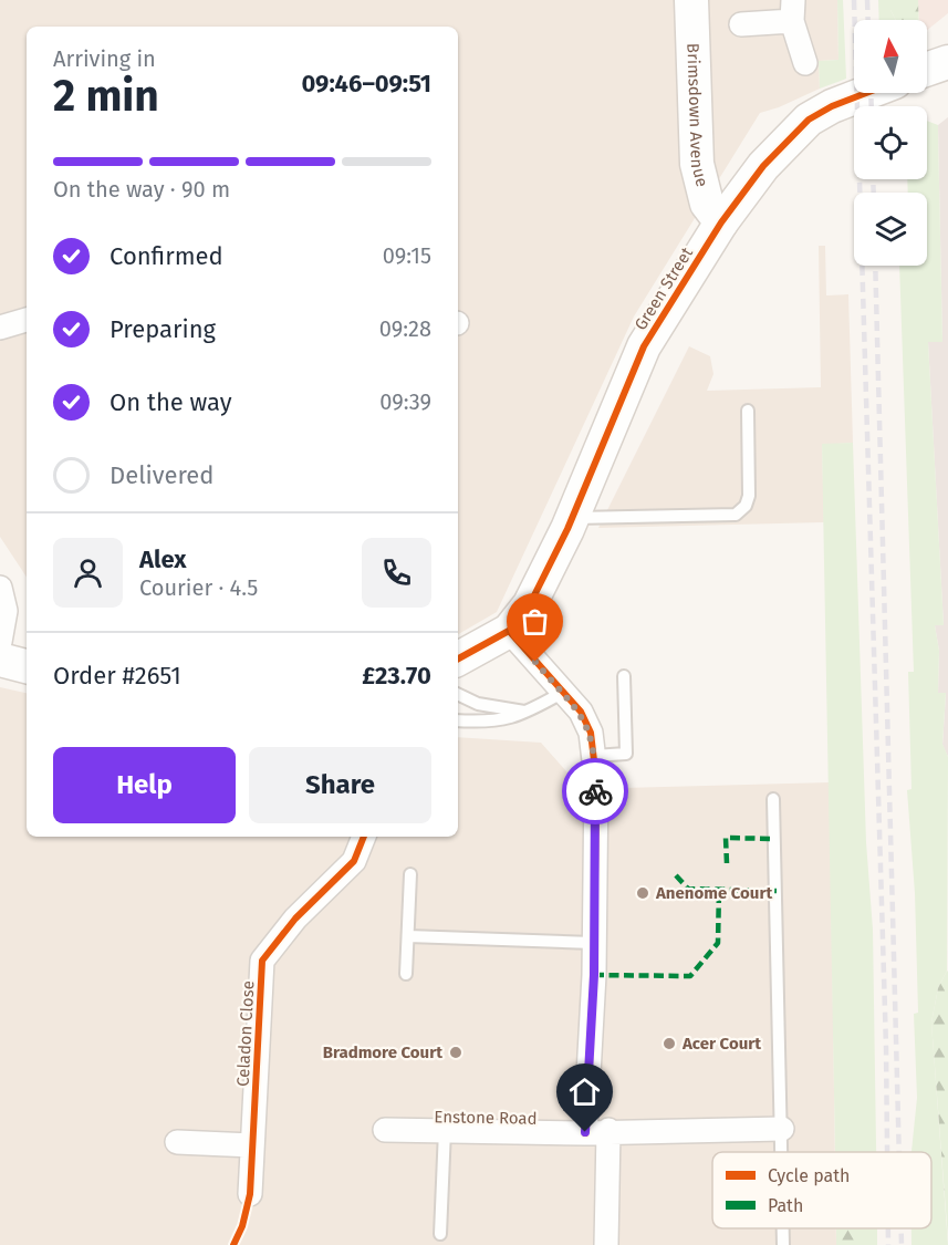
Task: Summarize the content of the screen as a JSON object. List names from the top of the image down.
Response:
{
  "streets": {
    "street": [
      "Brimsdown Avenue",
      "Green Street",
      "Celadon Close",
      "Enstone Road"
    ]
  },
  "crossings": [
    ["Brimsdown Avenue", "Green Street"]
  ],
  "places": ["Anenome Court", "Acer Court", "Bradmore Court"],
  "legend": ["Cycle path", "Path"],
  "north": "top",
  "page": {
    "heading": ["2 min", "Arriving in", "09:46–09:51"],
    "panel": [
      "Alex",
      "Courier · 4.5",
      "Order #2651",
      "£23.70"
    ],
    "bar": "On the way · 90 m",
    "list": [
      ["Confirmed", "09:15"],
      ["Preparing", "09:28"],
      ["On the way", "09:39"],
      "Delivered"
    ],
    "buttons": ["Help", "Share"]
  }
}
